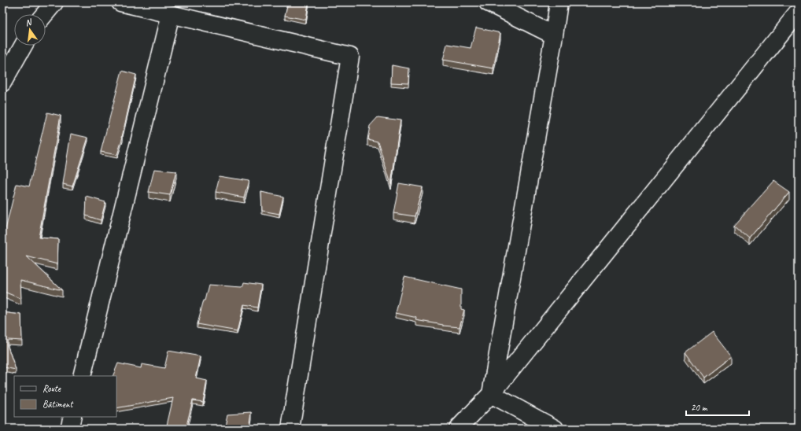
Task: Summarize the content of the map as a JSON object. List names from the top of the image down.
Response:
{
  "legend": ["Route", "Bâtiment"],
  "scale_bar": "20 m",
  "north": "top"
}
